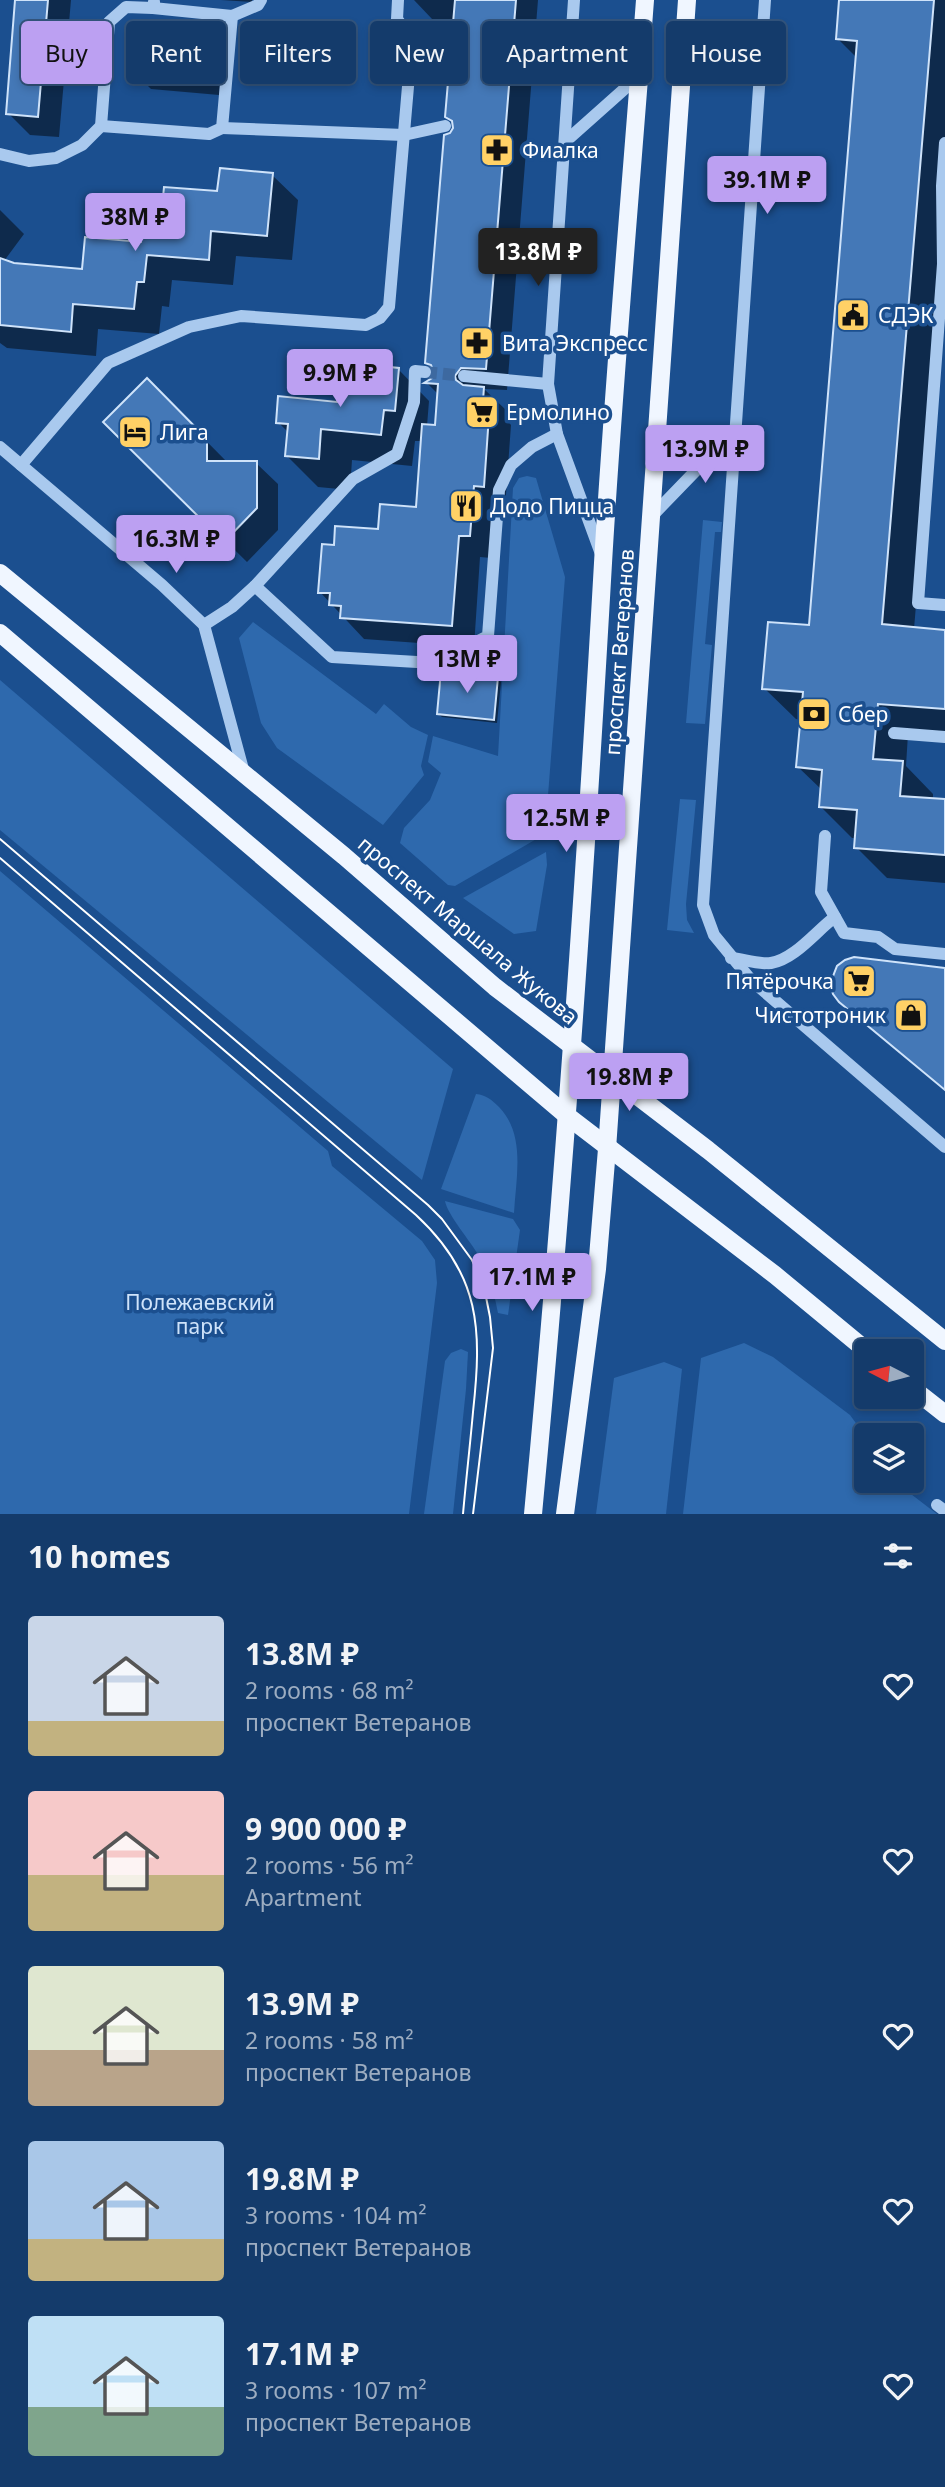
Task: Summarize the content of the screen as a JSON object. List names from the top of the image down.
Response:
{
  "streets": {
    "main road": ["проспект Ветеранов", "проспект Маршала Жукова"]
  },
  "crossings": [
    ["проспект Ветеранов", "проспект Маршала Жукова"]
  ],
  "parks": ["Полежаевский парк"],
  "places": {
    "pharmacy": ["Фиалка", "Вита Экспресс"],
    "public building": ["СДЭК"],
    "supermarket": ["Ермолино", "Пятёрочка"],
    "hotel": ["Лига"],
    "restaurant": ["Додо Пицца"],
    "bank": ["Сбер"],
    "shop": ["Чистотроник"]
  },
  "north": "left",
  "page": {
    "chip": [
      "Buy",
      "Rent",
      "Filters",
      "New",
      "Apartment",
      "House"
    ],
    "price": [
      "39.1M ₽",
      "38M ₽",
      "13.8M ₽",
      "9.9M ₽",
      "13.9M ₽",
      "16.3M ₽",
      "13M ₽",
      "12.5M ₽",
      "19.8M ₽",
      "17.1M ₽"
    ],
    "heading": "10 homes",
    "list": [
      {
        "name": "13.8M ₽",
        "note": "2 rooms · 68 m² · проспект Ветеранов"
      },
      {
        "name": "9 900 000 ₽",
        "note": "2 rooms · 56 m² · Apartment"
      },
      {
        "name": "13.9M ₽",
        "note": "2 rooms · 58 m² · проспект Ветеранов"
      },
      {
        "name": "19.8M ₽",
        "note": "3 rooms · 104 m² · проспект Ветеранов"
      },
      {
        "name": "17.1M ₽",
        "note": "3 rooms · 107 m² · проспект Ветеранов"
      }
    ]
  }
}
